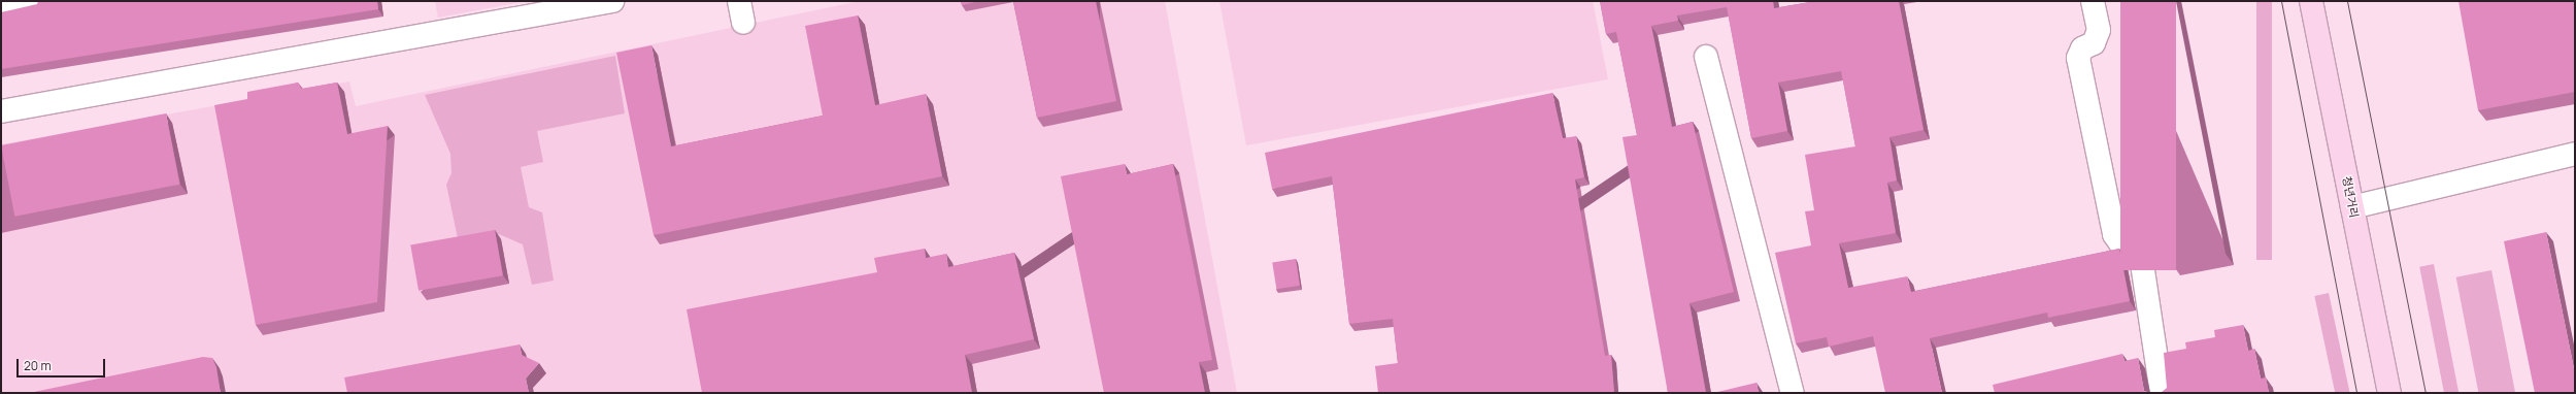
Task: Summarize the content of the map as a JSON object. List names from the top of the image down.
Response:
{
  "streets": {
    "main road": ["청년거리"]
  },
  "scale_bar": "20 m"
}
